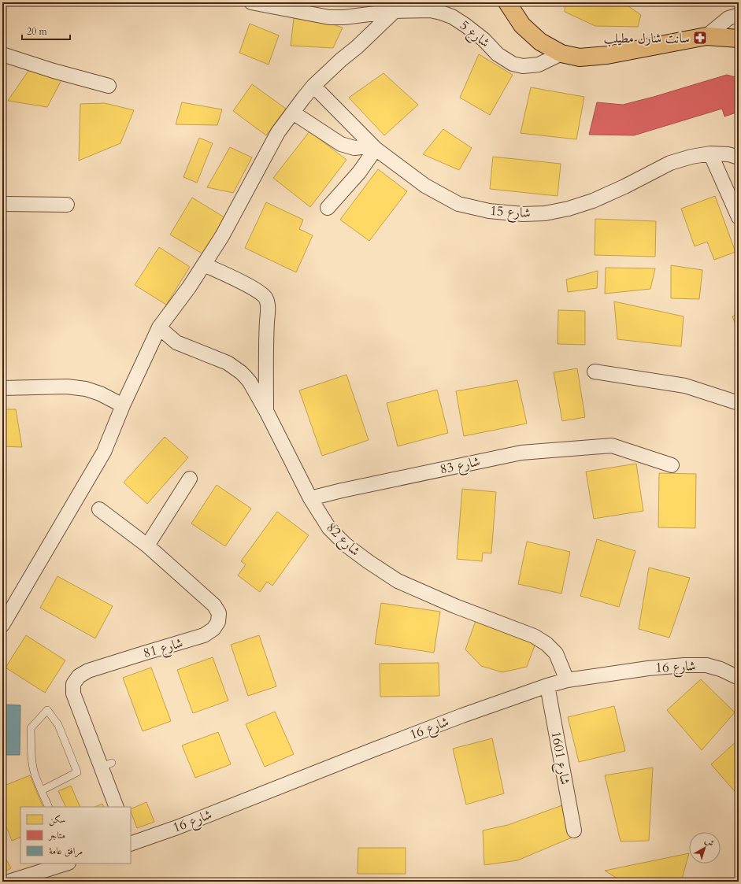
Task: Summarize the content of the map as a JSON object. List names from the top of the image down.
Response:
{
  "streets": {
    "street": [
      "شارع 5",
      "شارع 15",
      "شارع 83",
      "شارع 82",
      "شارع 81",
      "شارع 16",
      "شارع 1601"
    ]
  },
  "crossings": [
    ["شارع 83", "شارع 82"],
    ["شارع 82", "شارع 16"],
    ["شارع 16", "شارع 1601"]
  ],
  "places": {
    "pharmacy": ["سانت شارل مطيلب"]
  },
  "legend": ["سكن", "متاجر", "مرافق عامة"],
  "scale_bar": "20 m",
  "north": "top right"
}
